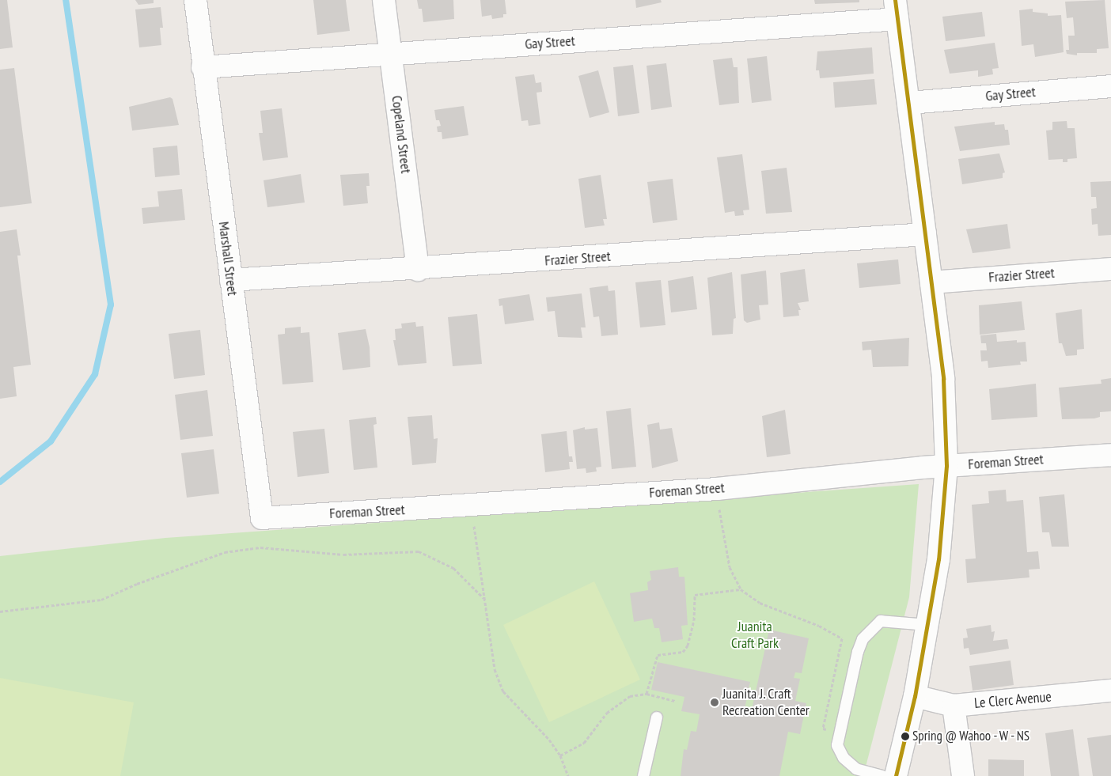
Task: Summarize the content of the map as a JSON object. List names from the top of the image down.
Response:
{
  "streets": {
    "street": [
      "Gay Street",
      "Copeland Street",
      "Marshall Street",
      "Frazier Street",
      "Foreman Street",
      "Le Clerc Avenue"
    ]
  },
  "crossings": [
    ["Gay Street", "Copeland Street"],
    ["Gay Street", "Marshall Street"],
    ["Copeland Street", "Frazier Street"],
    ["Marshall Street", "Frazier Street"],
    ["Marshall Street", "Foreman Street"]
  ],
  "parks": ["Juanita Craft Park"],
  "places": ["Juanita J. Craft Recreation Center", "Spring @ Wahoo - W - NS"]
}
